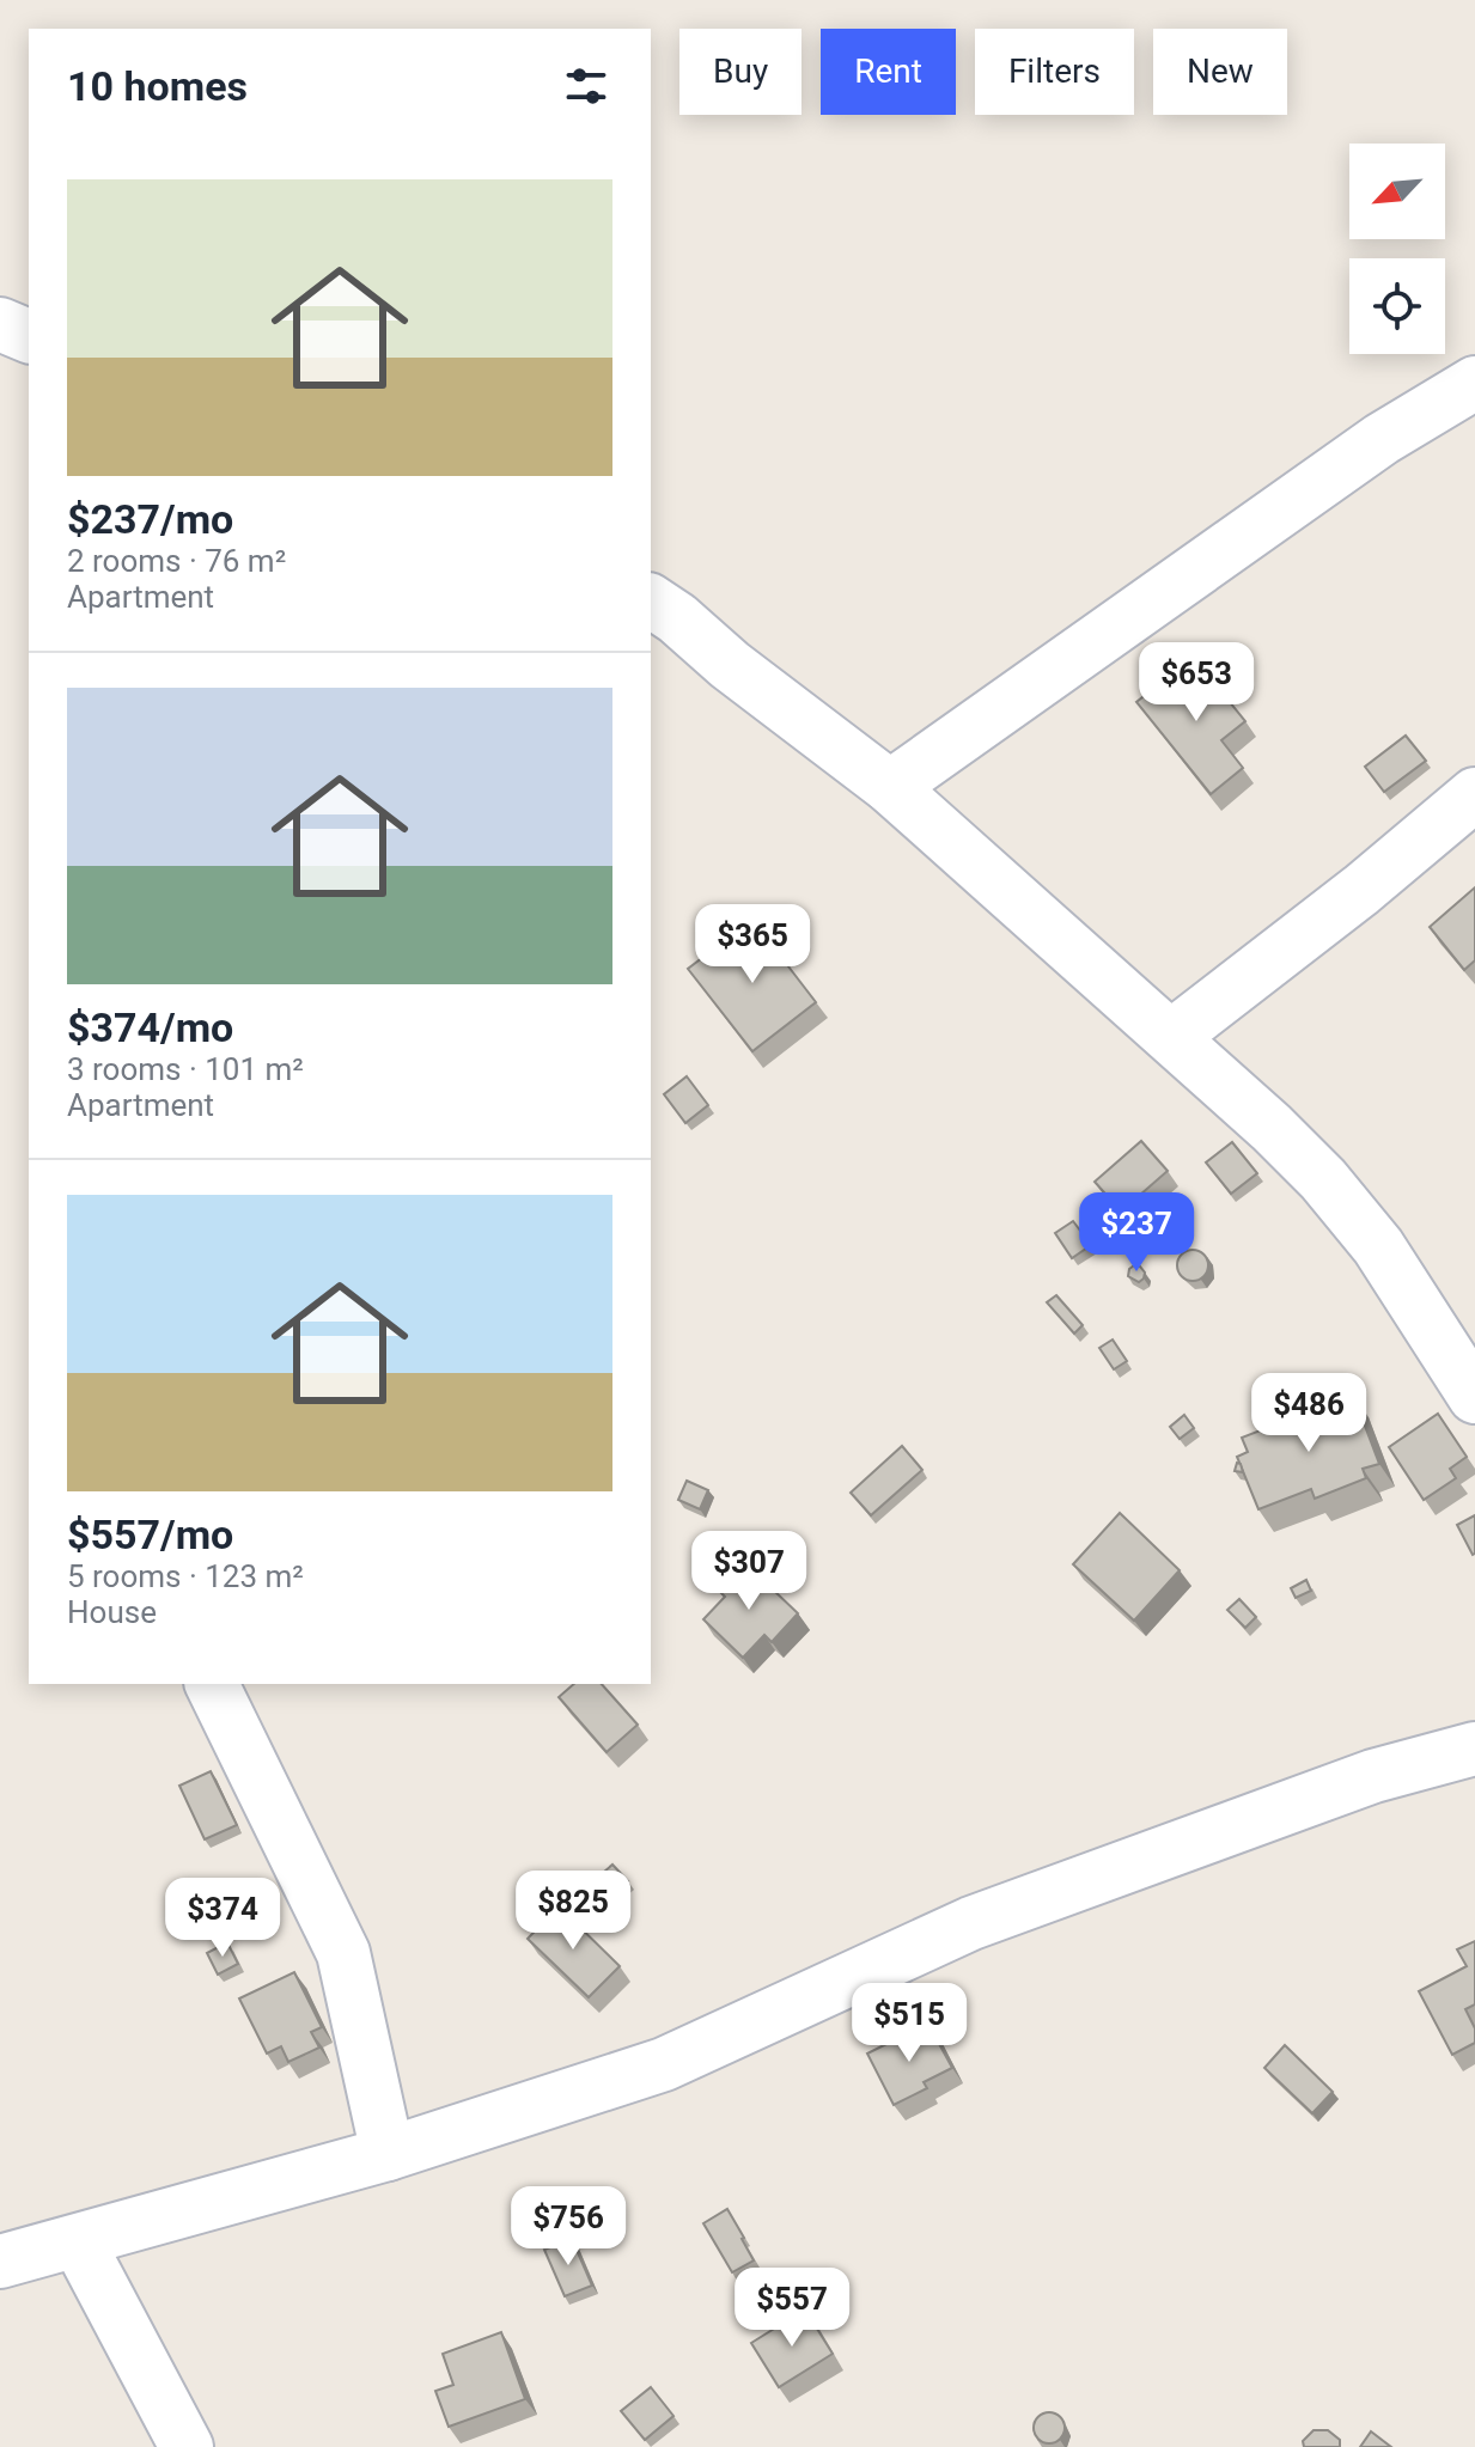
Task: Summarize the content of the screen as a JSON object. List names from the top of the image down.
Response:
{
  "north": "bottom left",
  "page": {
    "chip": [
      "Buy",
      "Rent",
      "Filters",
      "New"
    ],
    "heading": "10 homes",
    "list": [
      {
        "name": "$237/mo",
        "note": "2 rooms · 76 m² · Apartment"
      },
      {
        "name": "$374/mo",
        "note": "3 rooms · 101 m² · Apartment"
      },
      {
        "name": "$557/mo",
        "note": "5 rooms · 123 m² · House"
      }
    ],
    "price": [
      "$653",
      "$365",
      "$237",
      "$486",
      "$307",
      "$825",
      "$374",
      "$515",
      "$756",
      "$557"
    ]
  }
}
